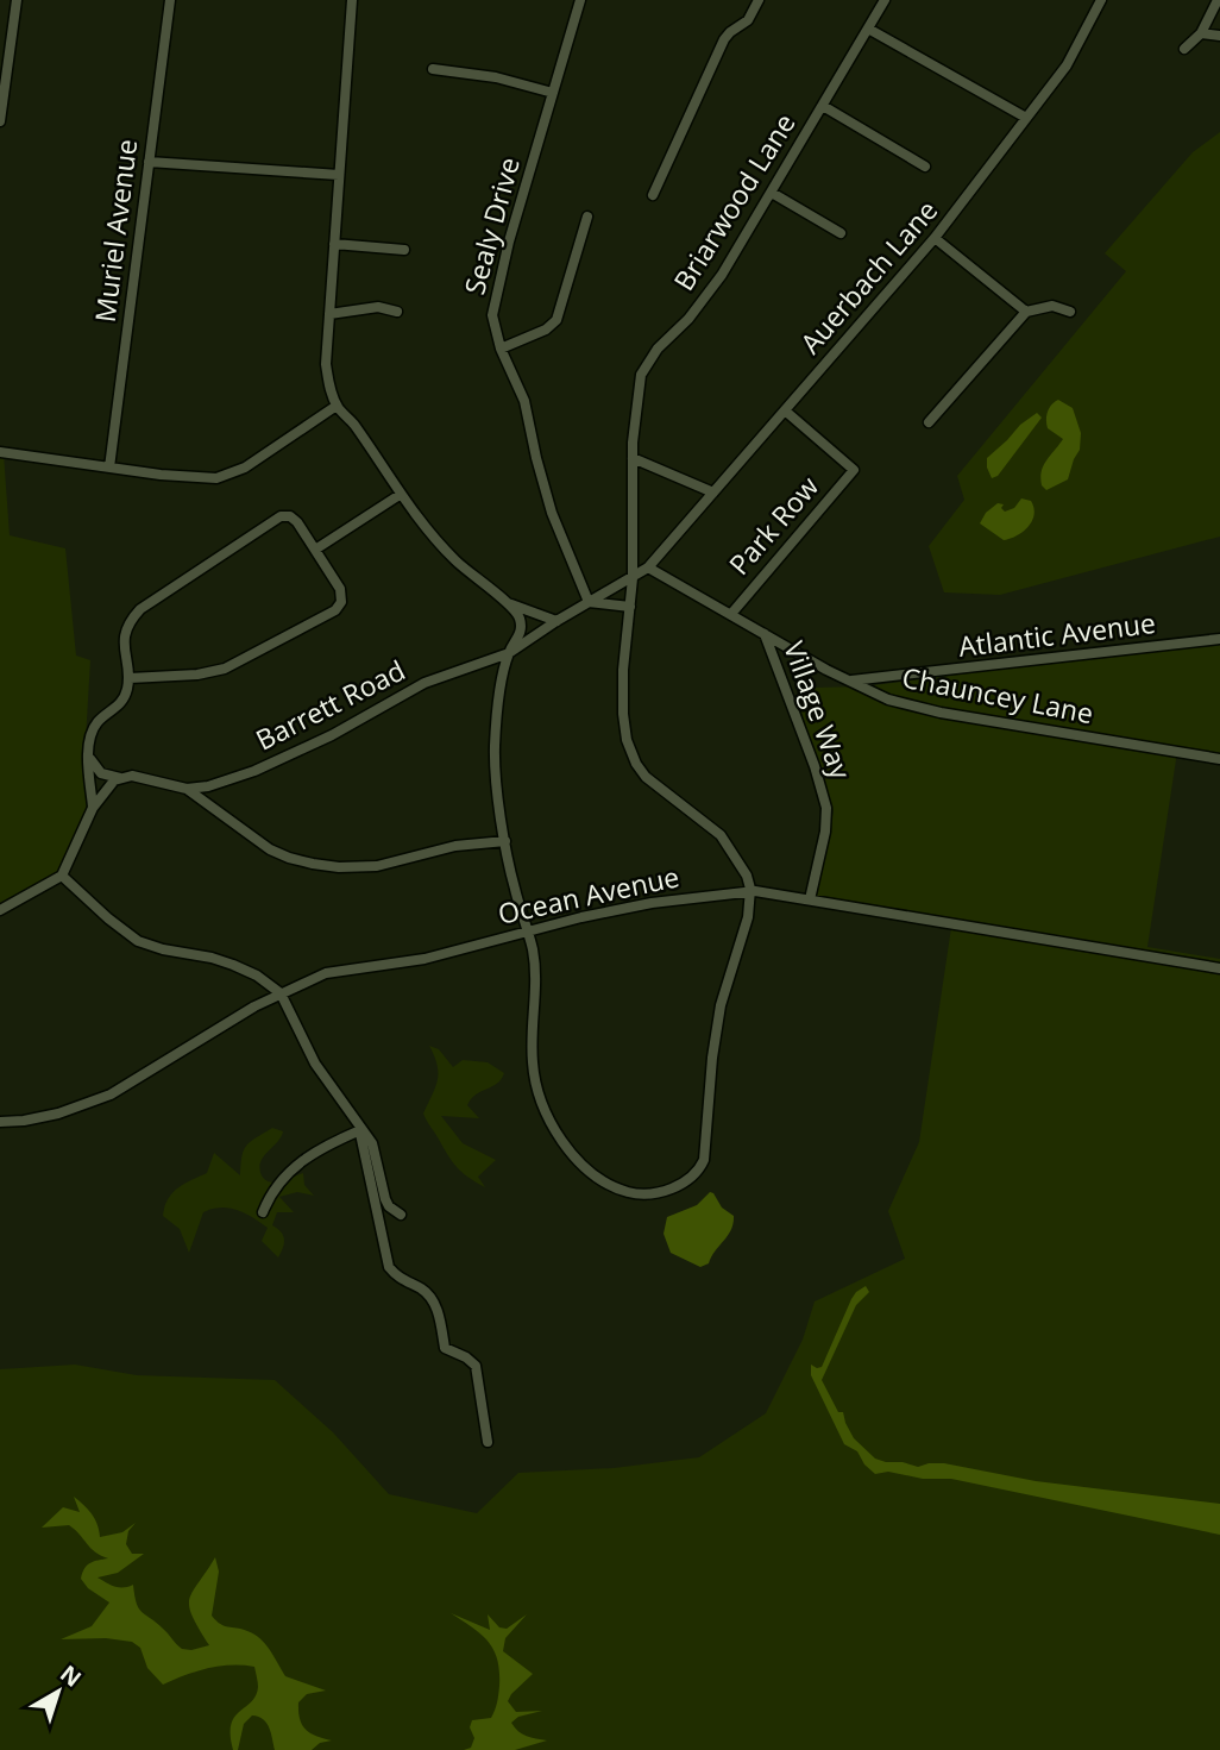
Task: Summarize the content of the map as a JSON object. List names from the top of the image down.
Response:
{
  "streets": {
    "street": [
      "Briarwood Lane",
      "Sealy Drive",
      "Muriel Avenue",
      "Auerbach Lane",
      "Park Row",
      "Atlantic Avenue",
      "Chauncey Lane",
      "Barrett Road",
      "Village Way",
      "Ocean Avenue"
    ]
  },
  "crossings": [
    ["Briarwood Lane", "Barrett Road"],
    ["Briarwood Lane", "Ocean Avenue"],
    ["Sealy Drive", "Barrett Road"],
    ["Auerbach Lane", "Park Row"],
    ["Auerbach Lane", "Chauncey Lane"],
    ["Park Row", "Chauncey Lane"],
    ["Atlantic Avenue", "Chauncey Lane"],
    ["Chauncey Lane", "Village Way"],
    ["Village Way", "Ocean Avenue"]
  ],
  "north": "top right"
}
